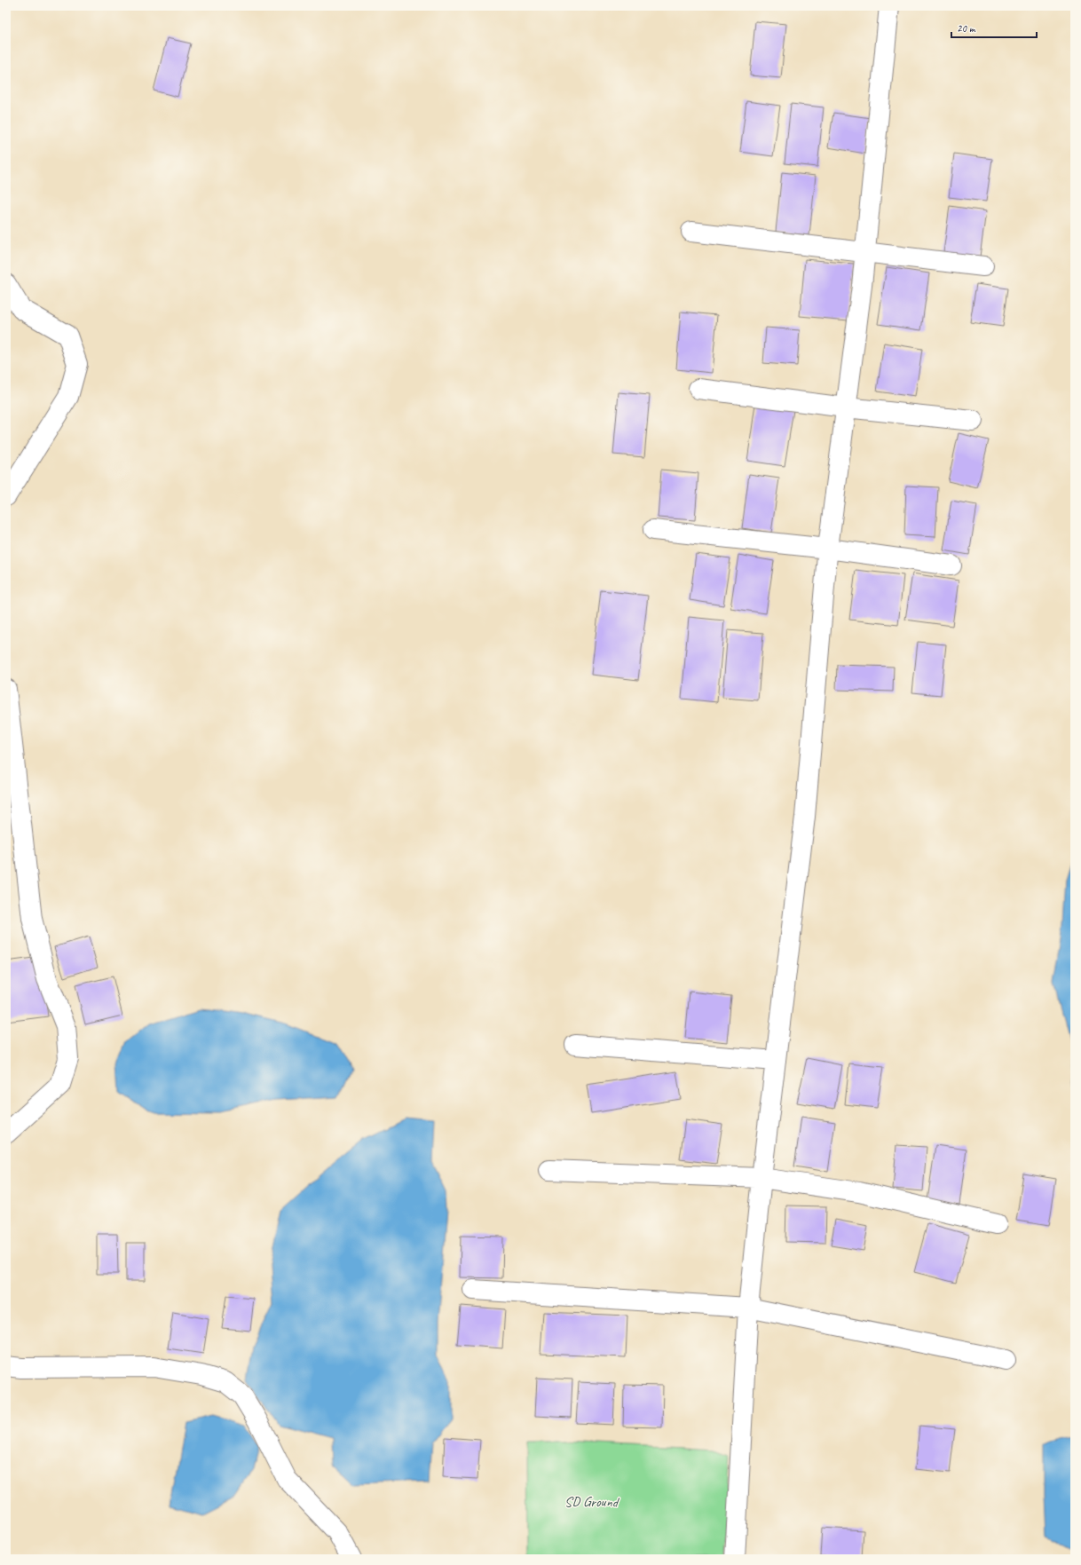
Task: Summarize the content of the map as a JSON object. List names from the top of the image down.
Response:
{
  "parks": ["SD Ground"],
  "scale_bar": "20 m"
}
